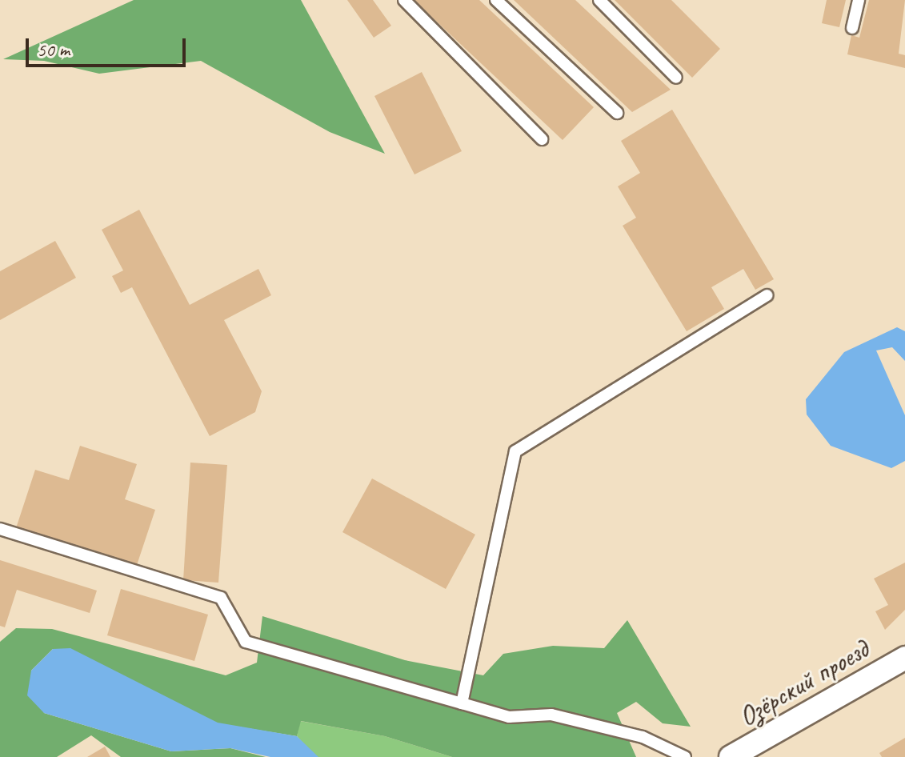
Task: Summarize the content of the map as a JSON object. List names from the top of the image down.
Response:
{
  "streets": {
    "street": ["Озёрский проезд"]
  },
  "scale_bar": "50 m"
}
